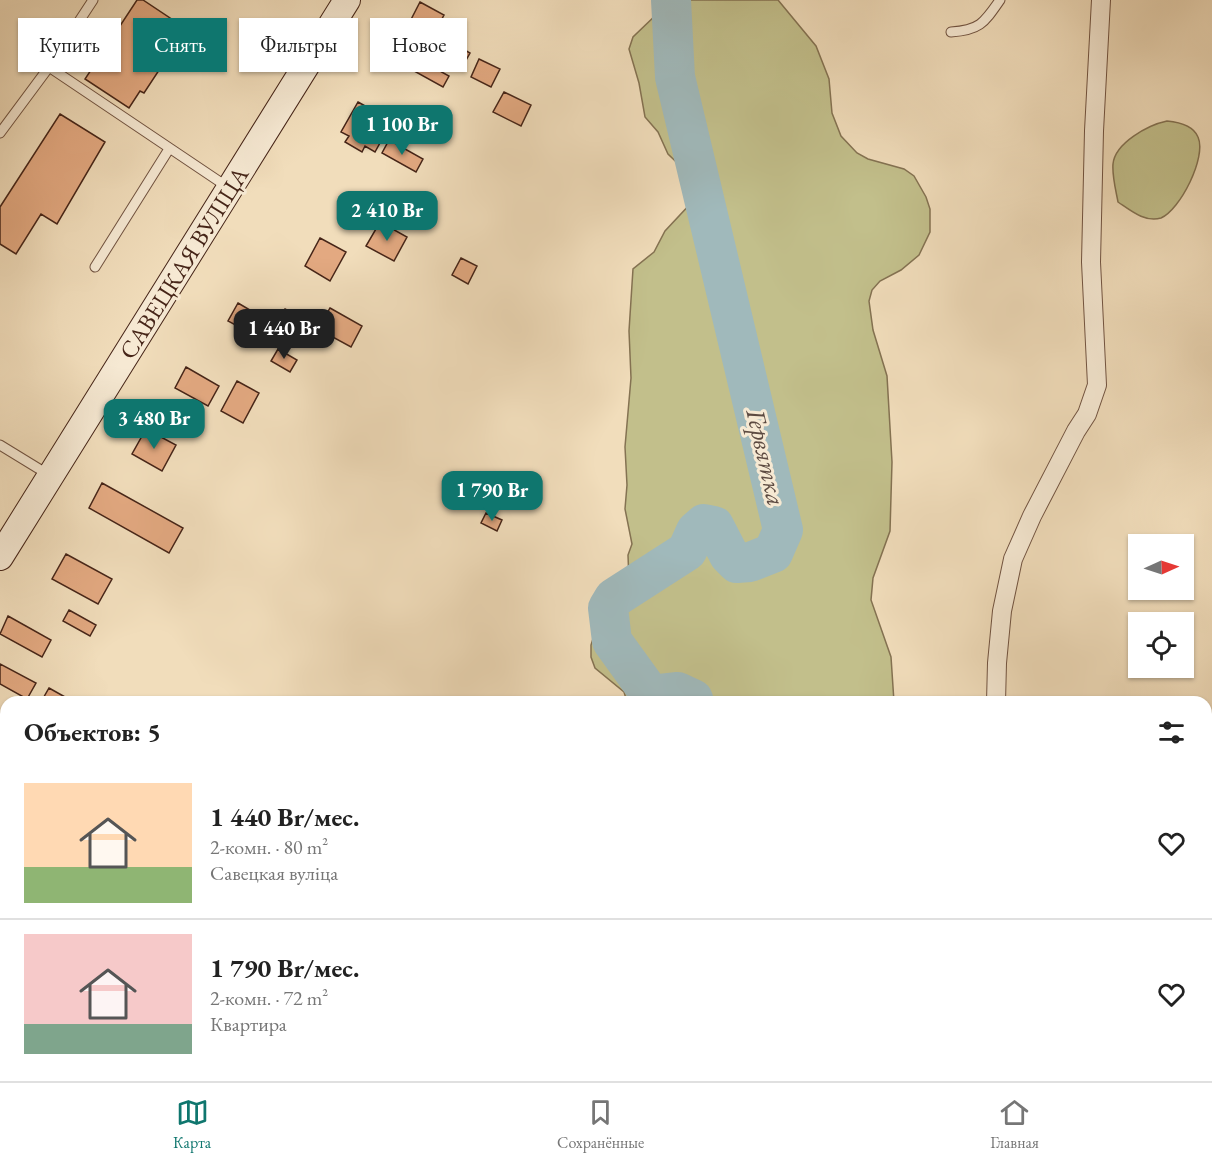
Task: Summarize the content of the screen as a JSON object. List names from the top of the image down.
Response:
{
  "streets": {
    "main road": ["САВЕЦКАЯ ВУЛІЦА"]
  },
  "water": ["Гервятка"],
  "north": "right",
  "page": {
    "chip": [
      "Купить",
      "Снять",
      "Фильтры",
      "Новое"
    ],
    "price": [
      "1 100 Br",
      "2 410 Br",
      "1 440 Br",
      "3 480 Br",
      "1 790 Br"
    ],
    "heading": "Объектов: 5",
    "list": [
      {
        "name": "1 440 Br/мес.",
        "note": "2-комн. · 80 m² · Савецкая вуліца"
      },
      {
        "name": "1 790 Br/мес.",
        "note": "2-комн. · 72 m² · Квартира"
      }
    ],
    "tabs": ["Карта", "Сохранённые", "Главная"]
  }
}
